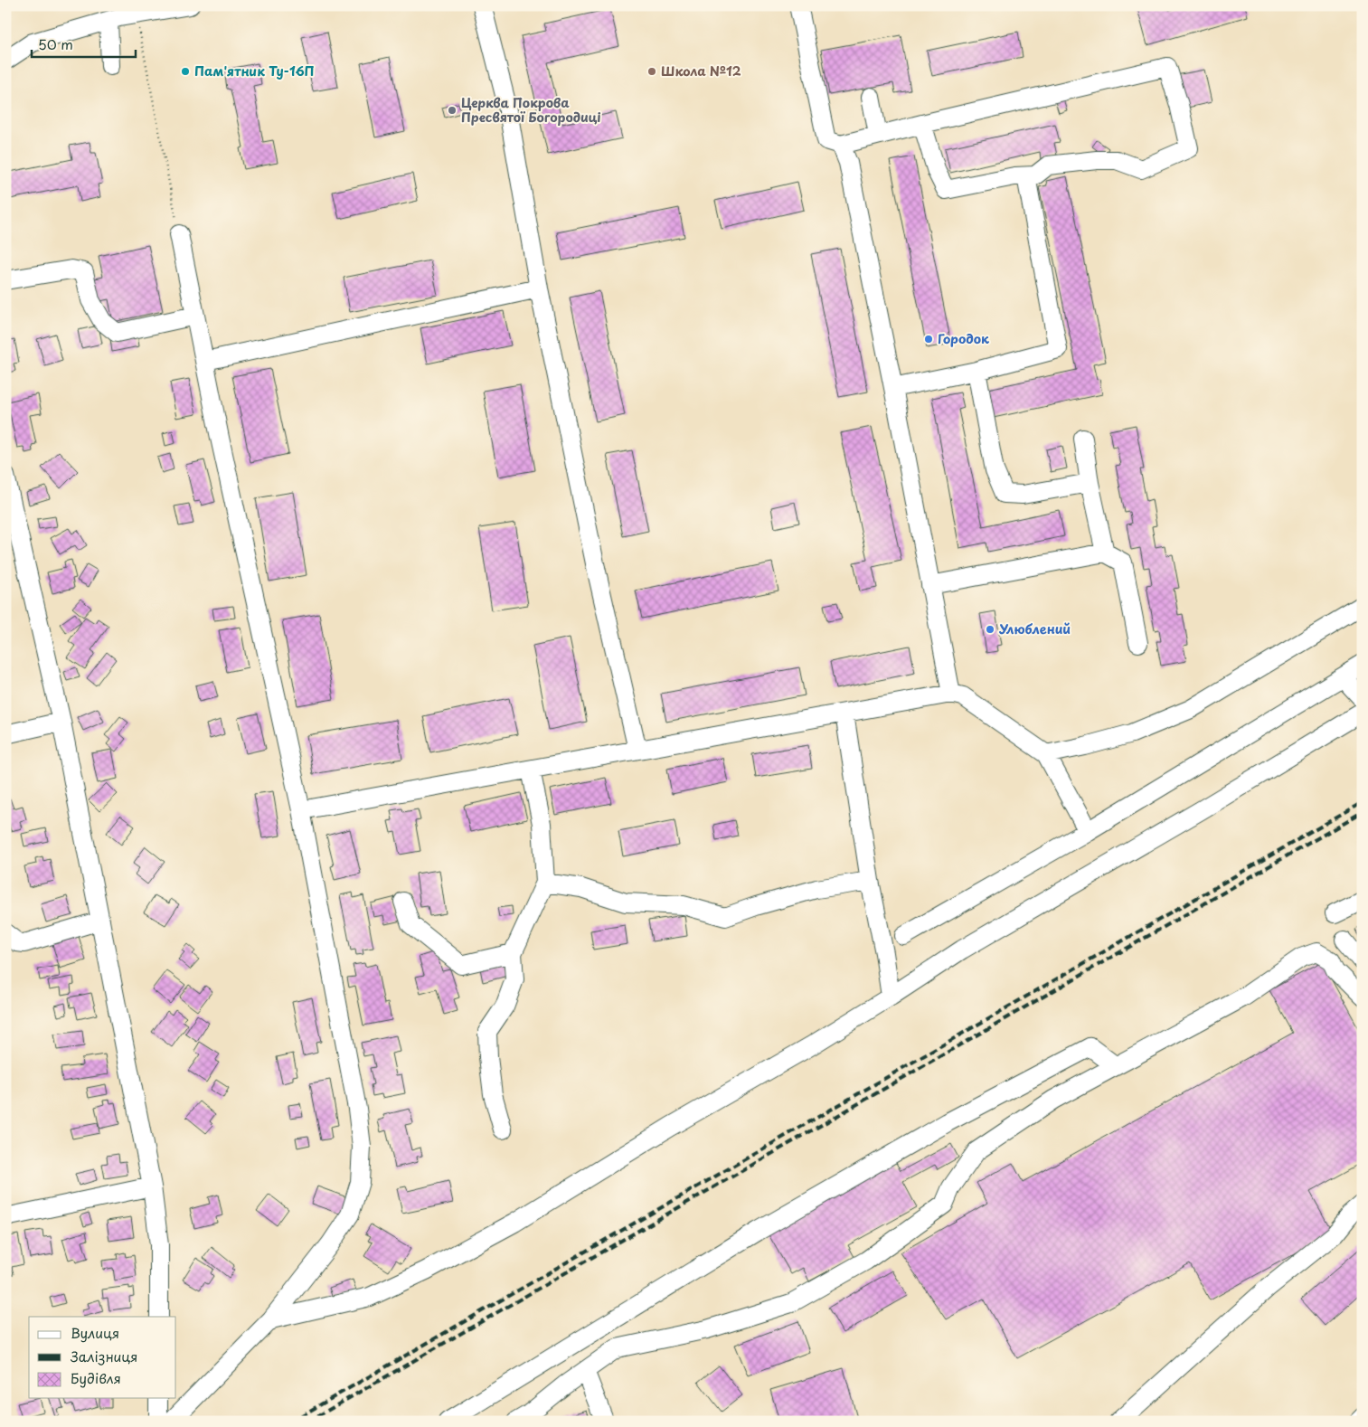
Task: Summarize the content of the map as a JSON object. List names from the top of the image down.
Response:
{
  "places": [
    "Пам'ятник Ту-16П",
    "Школа №12",
    "Церква Покрова Пресвятої Богородиці",
    "Городок",
    "Улюблений"
  ],
  "legend": ["Вулиця", "Залізниця", "Будівля"],
  "scale_bar": "50 m"
}
